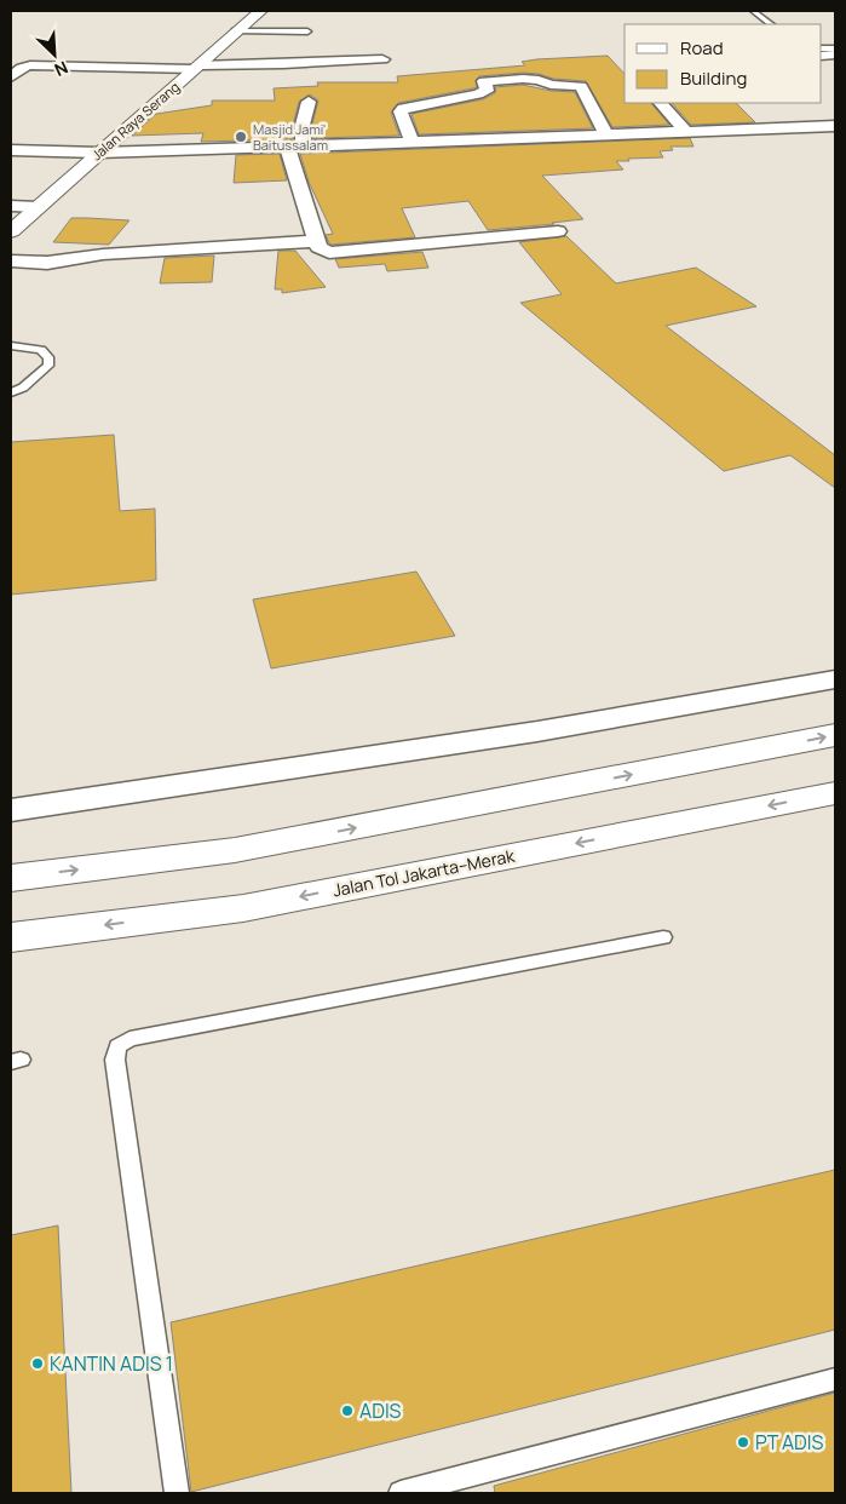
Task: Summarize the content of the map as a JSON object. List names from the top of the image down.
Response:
{
  "streets": {
    "highway": ["Jalan Raya Serang", "Jalan Tol Jakarta–Merak"]
  },
  "places": [
    "Masjid Jami' Baitussalam",
    "KANTIN ADIS 1",
    "ADIS",
    "PT ADIS"
  ],
  "legend": ["Road", "Building"],
  "north": "bottom right"
}
